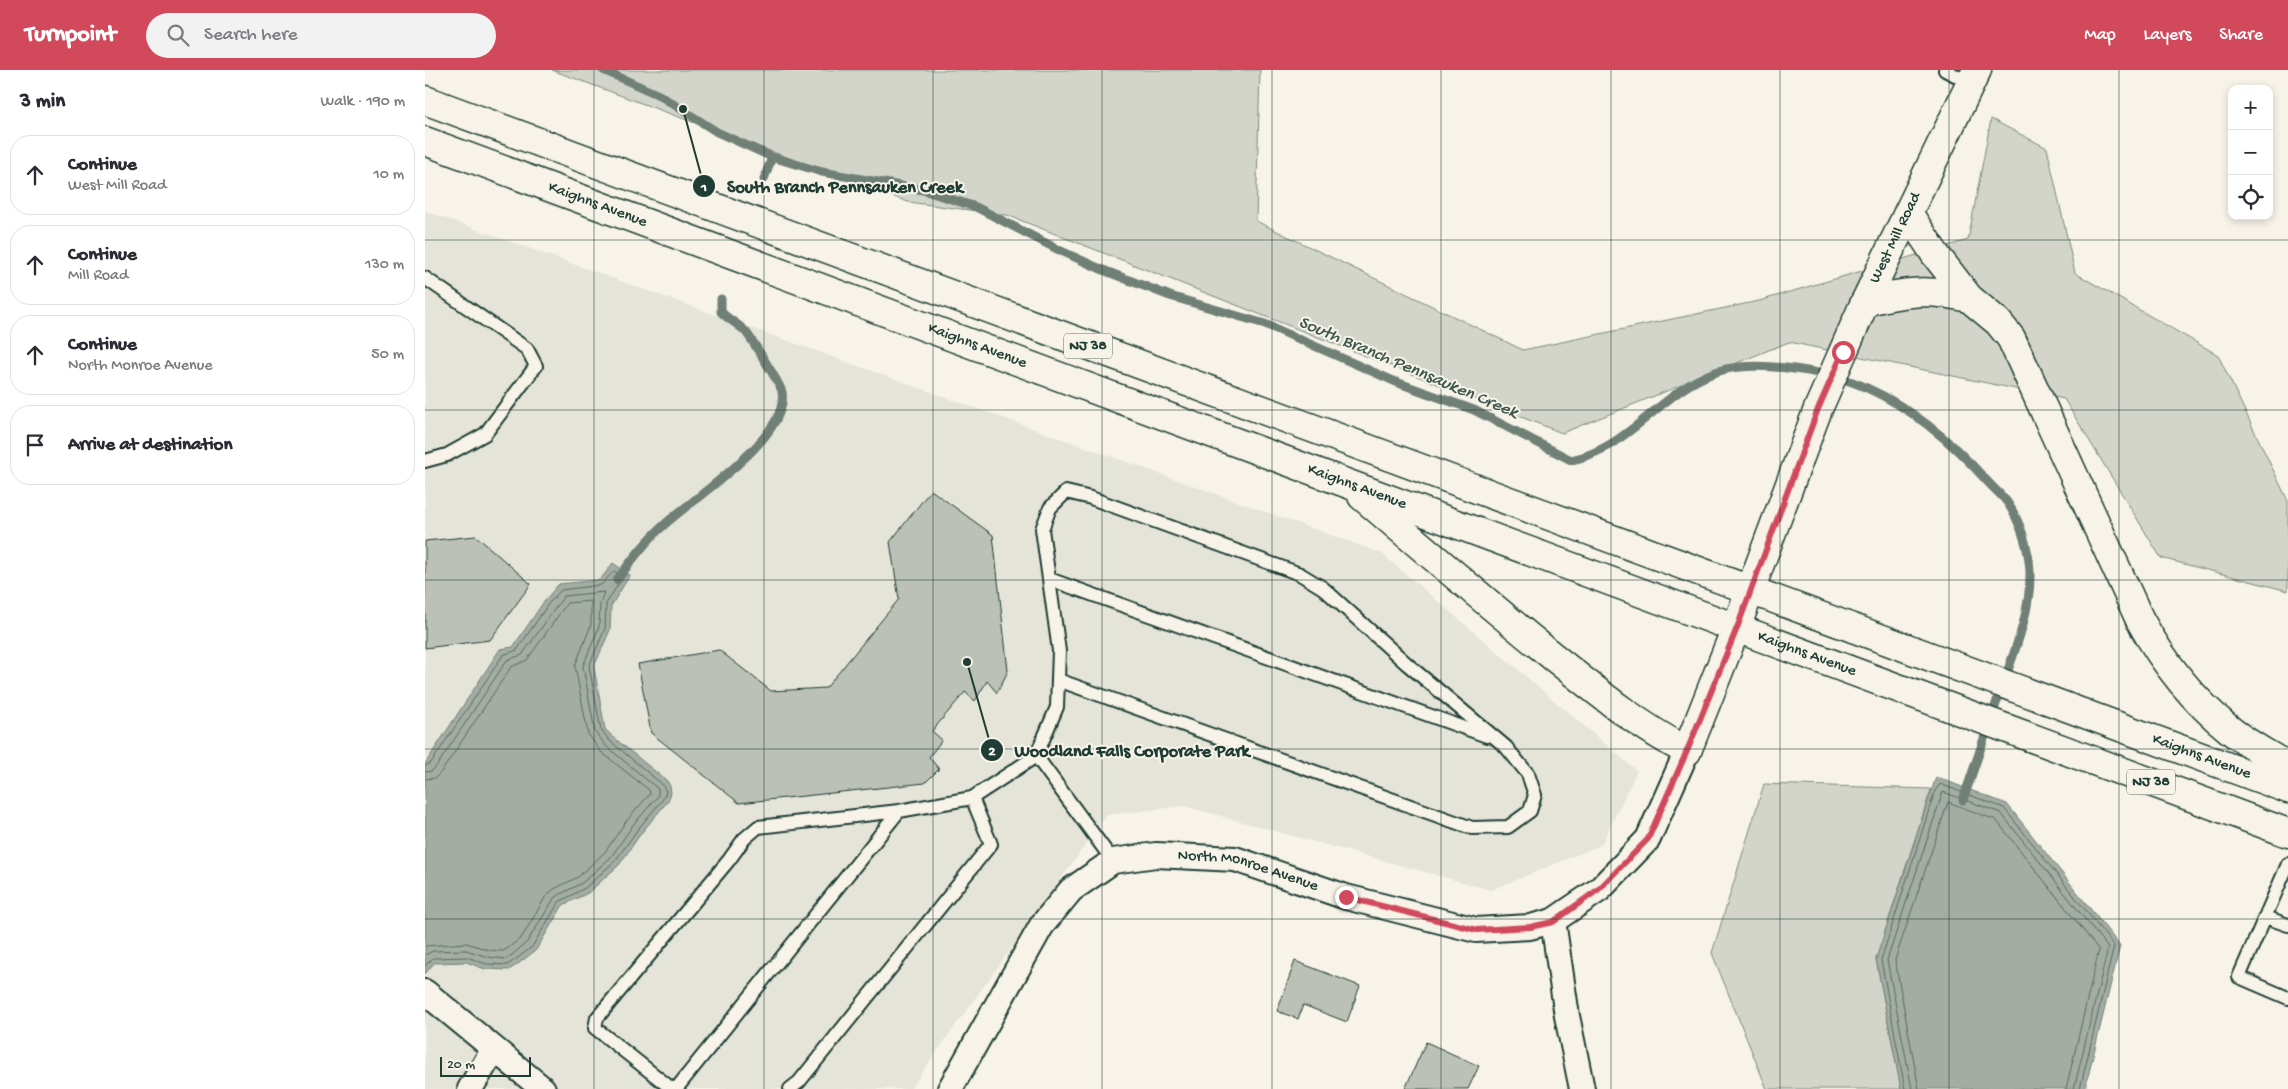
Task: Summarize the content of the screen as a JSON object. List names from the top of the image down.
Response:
{
  "streets": {
    "main road": ["Kaighns Avenue", "West Mill Road", "NJ 38"],
    "street": ["North Monroe Avenue"]
  },
  "crossings": [
    ["Kaighns Avenue", "West Mill Road"]
  ],
  "water": ["South Branch Pennsauken Creek"],
  "places": ["South Branch Pennsauken Creek", "Woodland Falls Corporate Park"],
  "scale_bar": "20 m",
  "page": {
    "header": "Turnpoint",
    "search": "Search here",
    "nav": ["Map", "Layers", "Share"],
    "heading": ["3 min", "Walk · 190 m"],
    "map_buttons": ["+", "−"],
    "list": [
      ["Continue", "West Mill Road", "10 m"],
      ["Continue", "Mill Road", "130 m"],
      ["Continue", "North Monroe Avenue", "50 m"],
      "Arrive at destination"
    ],
    "scale": "20 m"
  }
}
